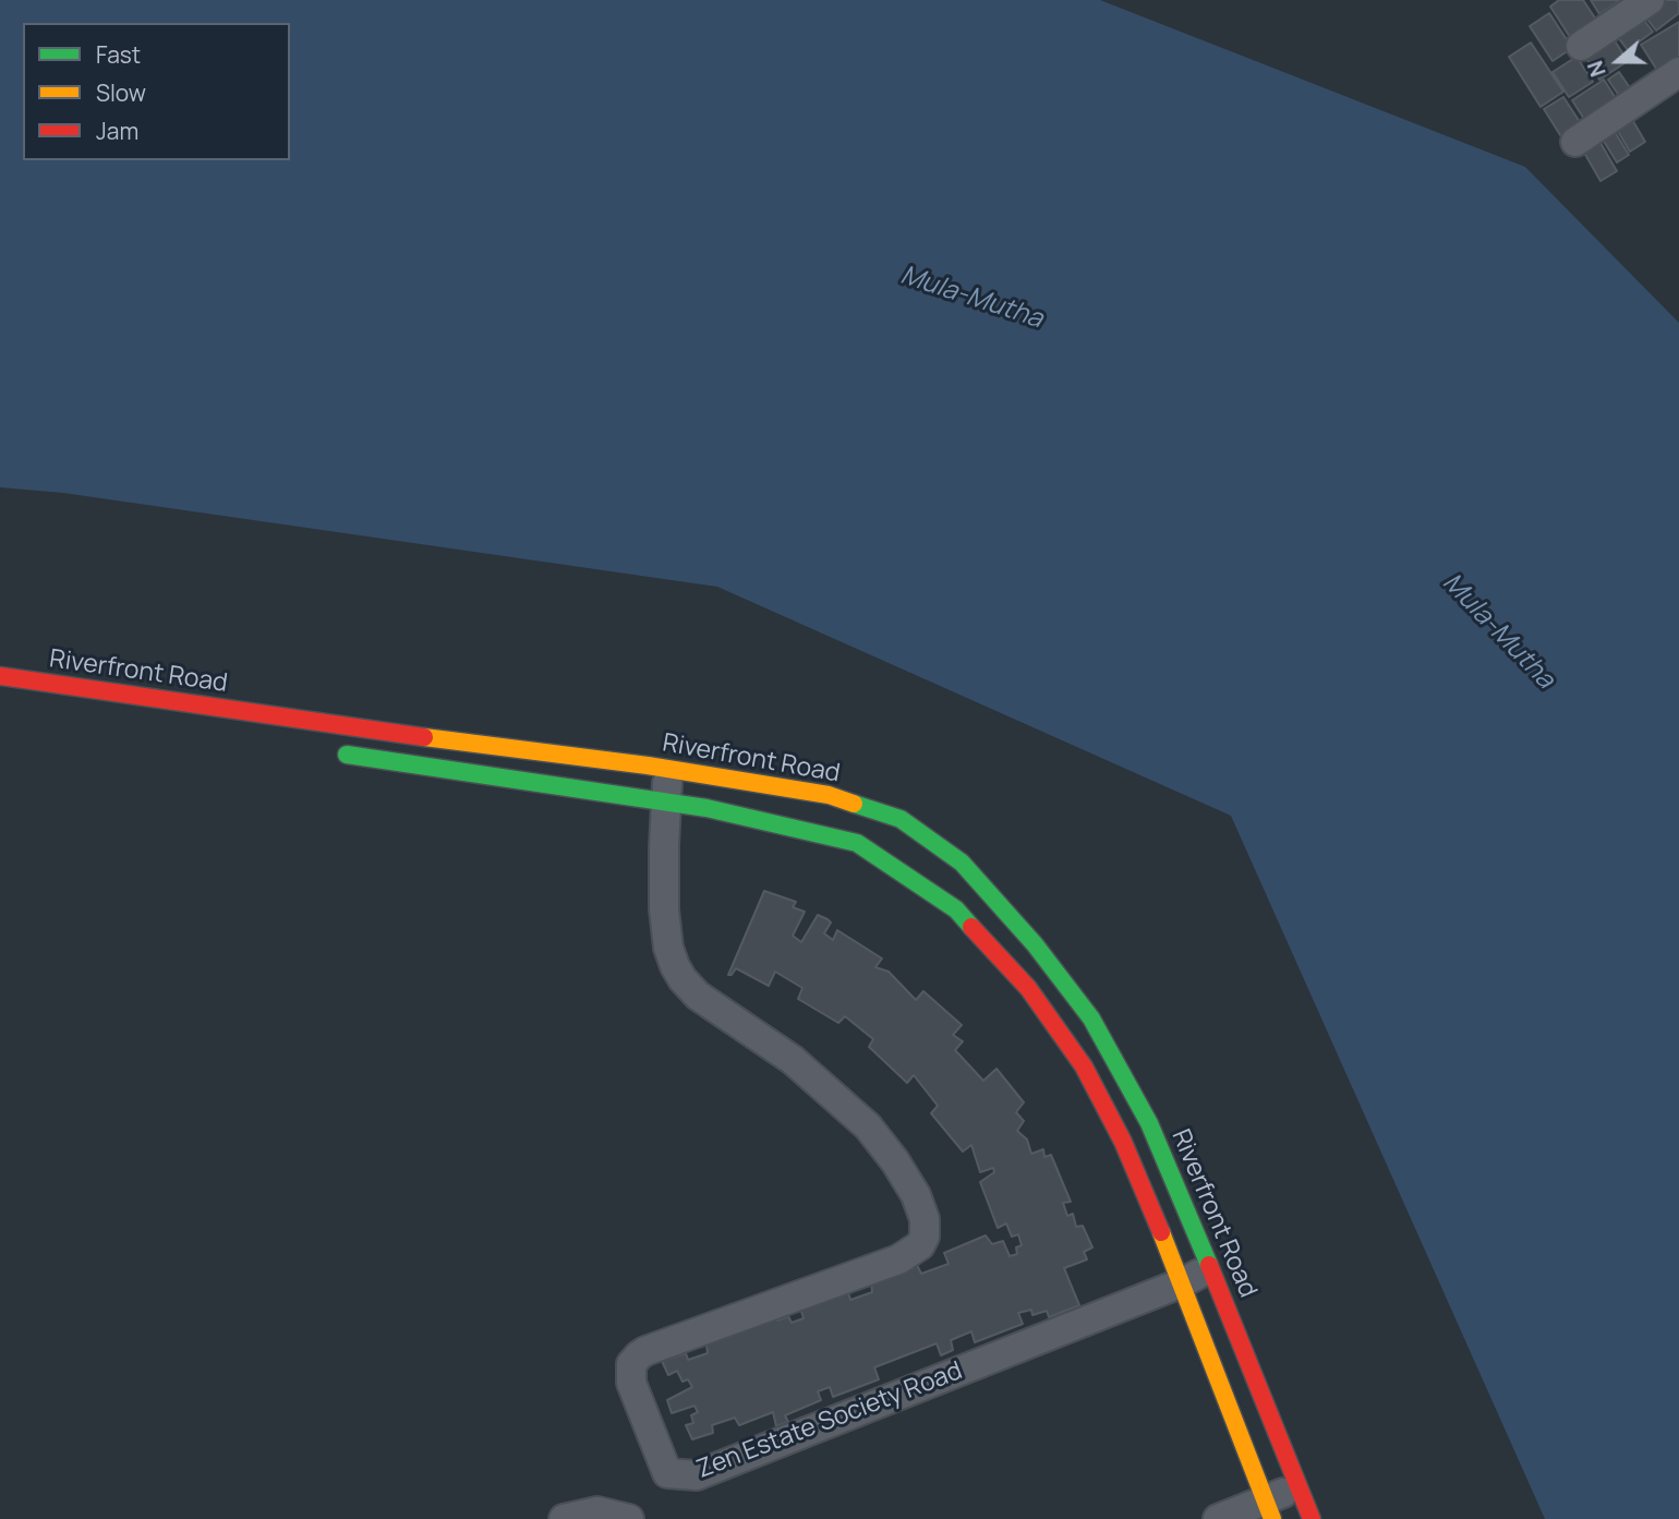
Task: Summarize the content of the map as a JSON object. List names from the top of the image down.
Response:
{
  "streets": {
    "street": ["Riverfront Road", "Zen Estate Society Road"]
  },
  "water": ["Mula-Mutha"],
  "legend": ["Fast", "Slow", "Jam"],
  "north": "left"
}
